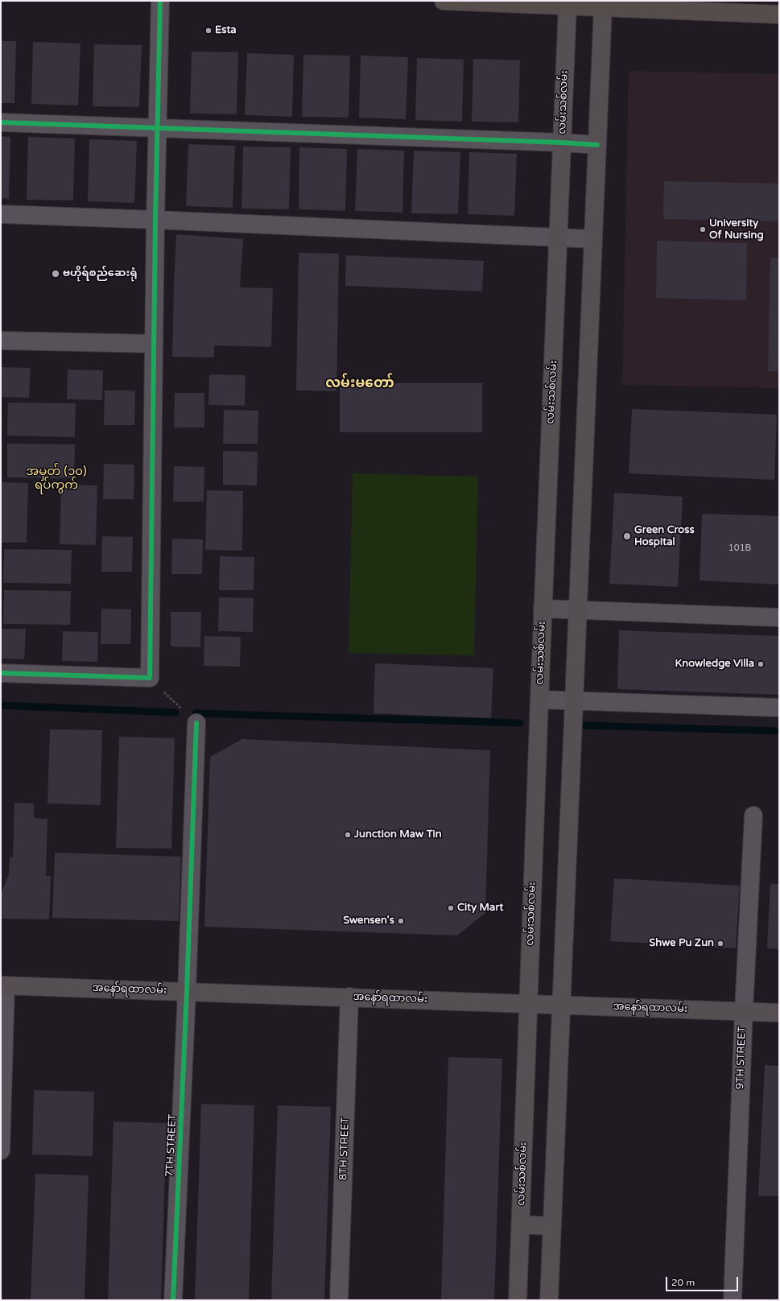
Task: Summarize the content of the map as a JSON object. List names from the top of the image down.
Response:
{
  "streets": {
    "main road": ["လမ်းသစ်လမ်း", "အနော်ရထာလမ်း"],
    "street": ["9TH STREET", "7TH STREET", "8TH STREET"]
  },
  "crossings": [
    ["လမ်းသစ်လမ်း", "အနော်ရထာလမ်း"],
    ["အနော်ရထာလမ်း", "9TH STREET"],
    ["အနော်ရထာလမ်း", "7TH STREET"],
    ["အနော်ရထာလမ်း", "8TH STREET"]
  ],
  "districts": ["လမ်းမတော်", "အမှတ် (၁၀) ရပ်ကွက်"],
  "places": [
    "Esta",
    "University Of Nursing",
    "ဗဟိုရ်စည်ဆေးရုံ",
    "Green Cross Hospital",
    "Knowledge Villa",
    "Junction Maw Tin",
    "City Mart",
    "Swensen's",
    "Shwe Pu Zun"
  ],
  "house_numbers": ["101B"],
  "scale_bar": "20 m"
}
